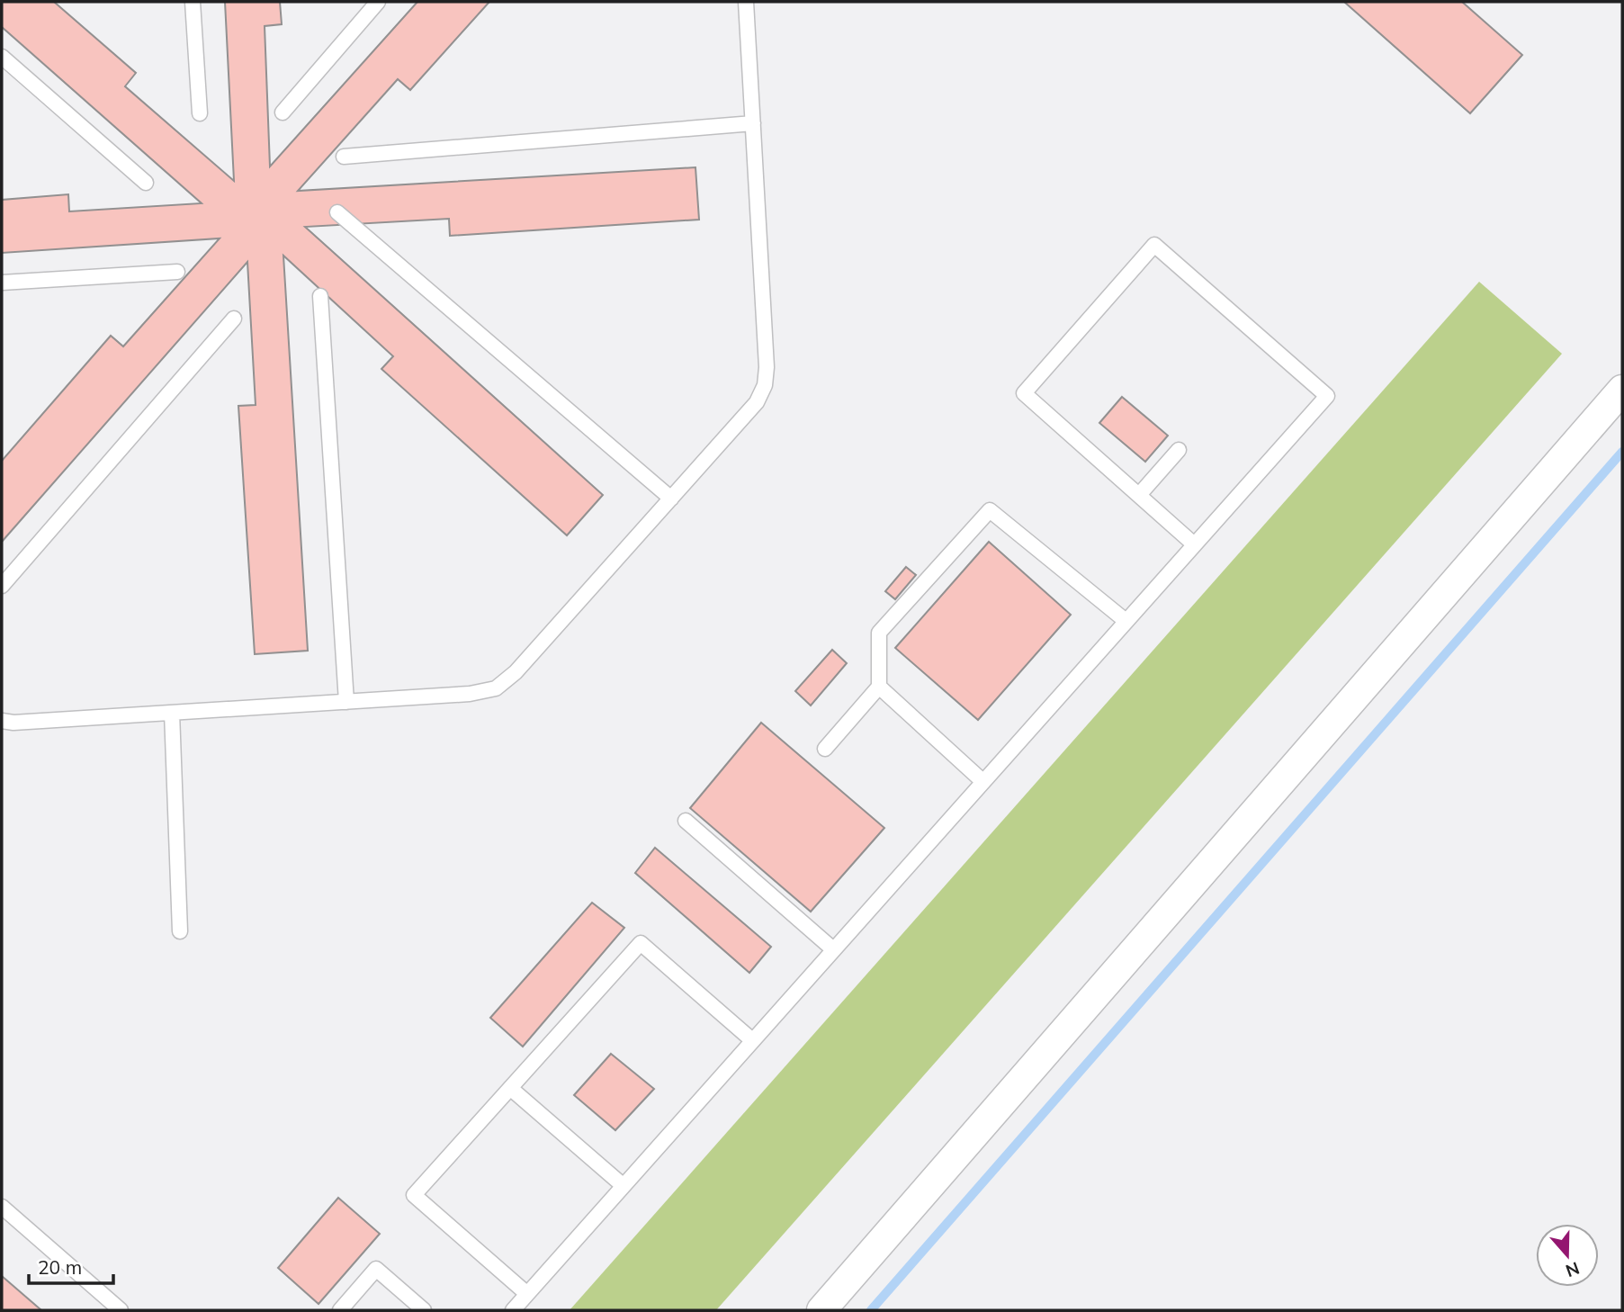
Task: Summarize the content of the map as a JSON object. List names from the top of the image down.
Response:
{
  "scale_bar": "20 m",
  "north": "bottom"
}
